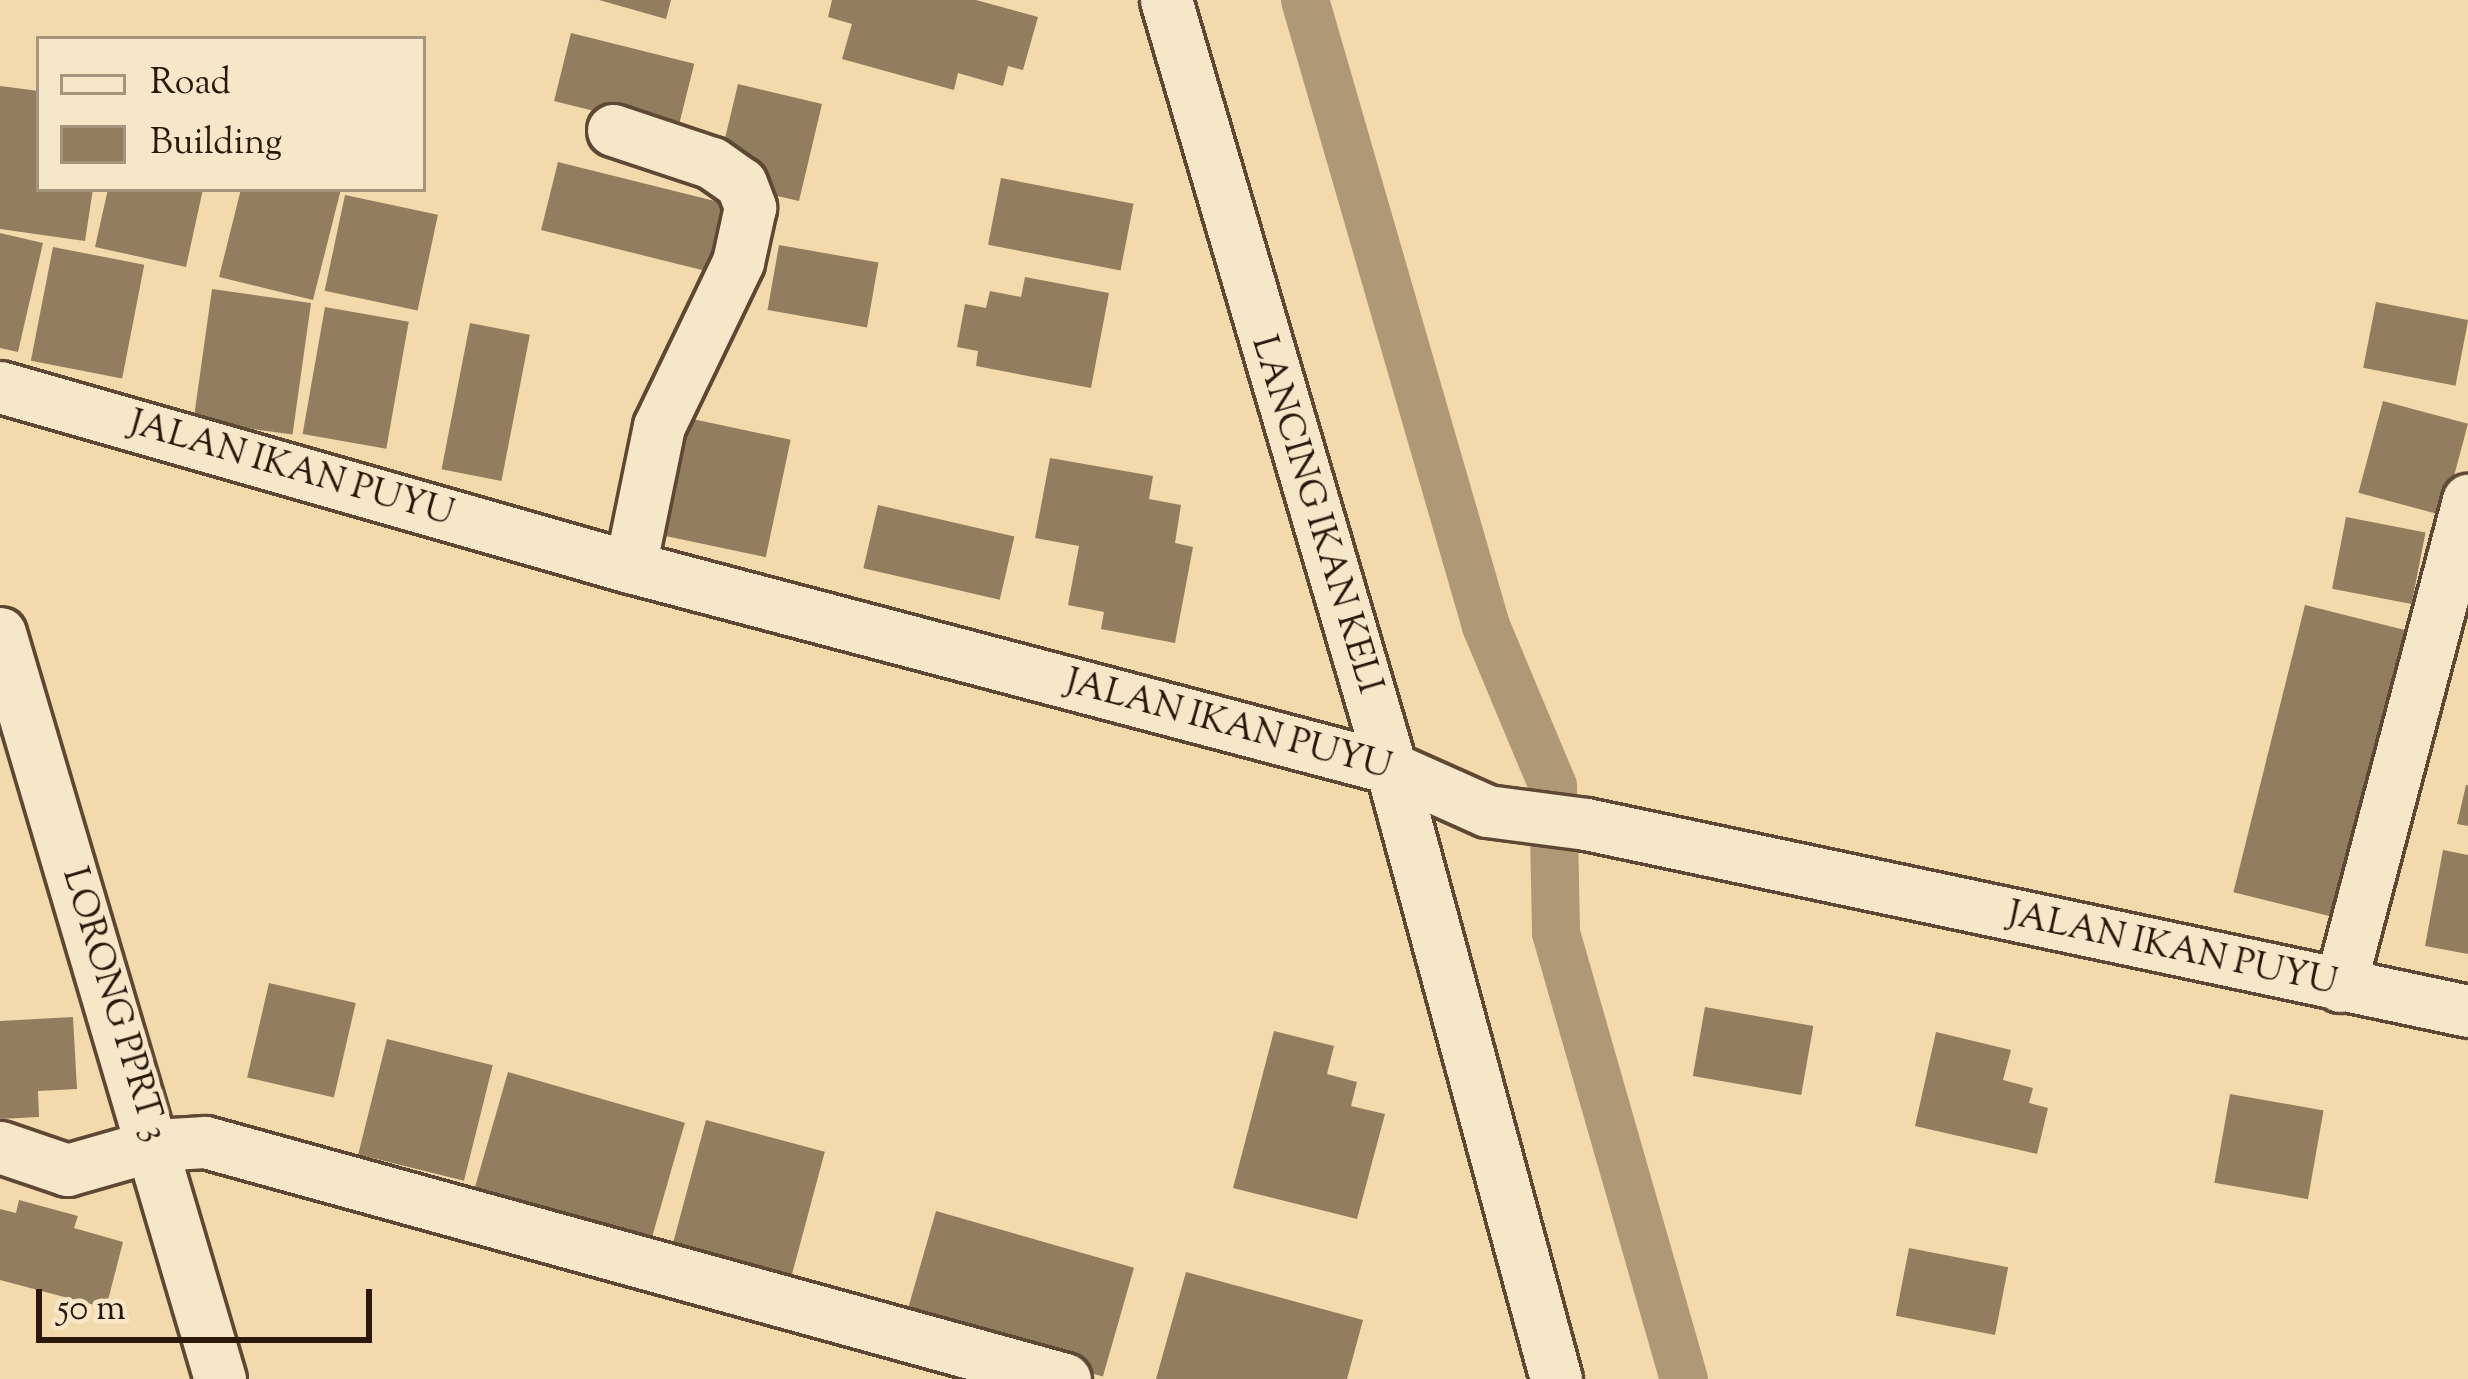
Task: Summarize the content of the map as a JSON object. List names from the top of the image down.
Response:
{
  "streets": {
    "street": ["JALAN IKAN PUYU", "LANCING IKAN KELI", "LORONG PPRT 3"]
  },
  "crossings": [
    ["JALAN IKAN PUYU", "LANCING IKAN KELI"]
  ],
  "legend": ["Road", "Building"],
  "scale_bar": "50 m"
}
